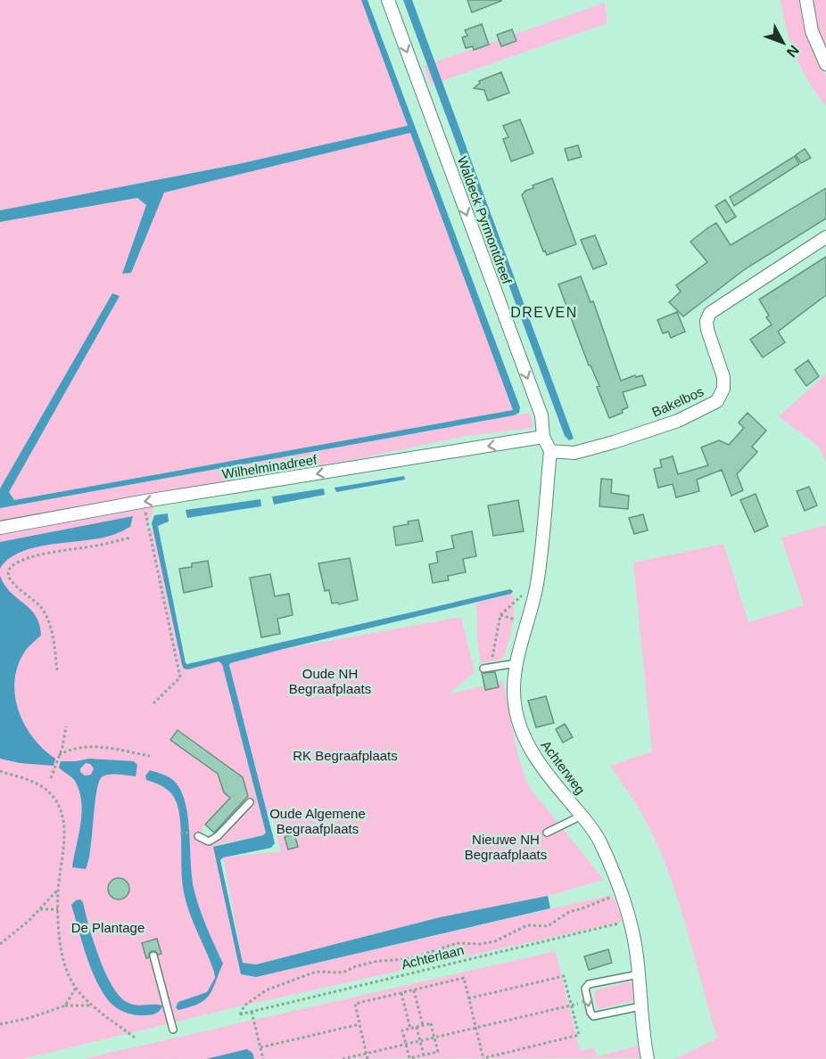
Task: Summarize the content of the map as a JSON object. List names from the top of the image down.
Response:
{
  "streets": {
    "street": [
      "Waldeck Pyrmontdreef",
      "Bakelbos",
      "Wilhelminadreef",
      "Achterweg"
    ],
    "path": ["Achterlaan"]
  },
  "crossings": [
    ["Waldeck Pyrmontdreef", "Bakelbos"],
    ["Waldeck Pyrmontdreef", "Wilhelminadreef"],
    ["Waldeck Pyrmontdreef", "Achterweg"],
    ["Bakelbos", "Achterweg"],
    ["Achterweg", "Achterlaan"]
  ],
  "one_way": ["Waldeck Pyrmontdreef", "Wilhelminadreef"],
  "districts": ["DREVEN"],
  "parks": [
    "Oude NH Begraafplaats",
    "RK Begraafplaats",
    "Oude Algemene Begraafplaats",
    "Nieuwe NH Begraafplaats",
    "De Plantage"
  ],
  "north": "bottom right"
}
